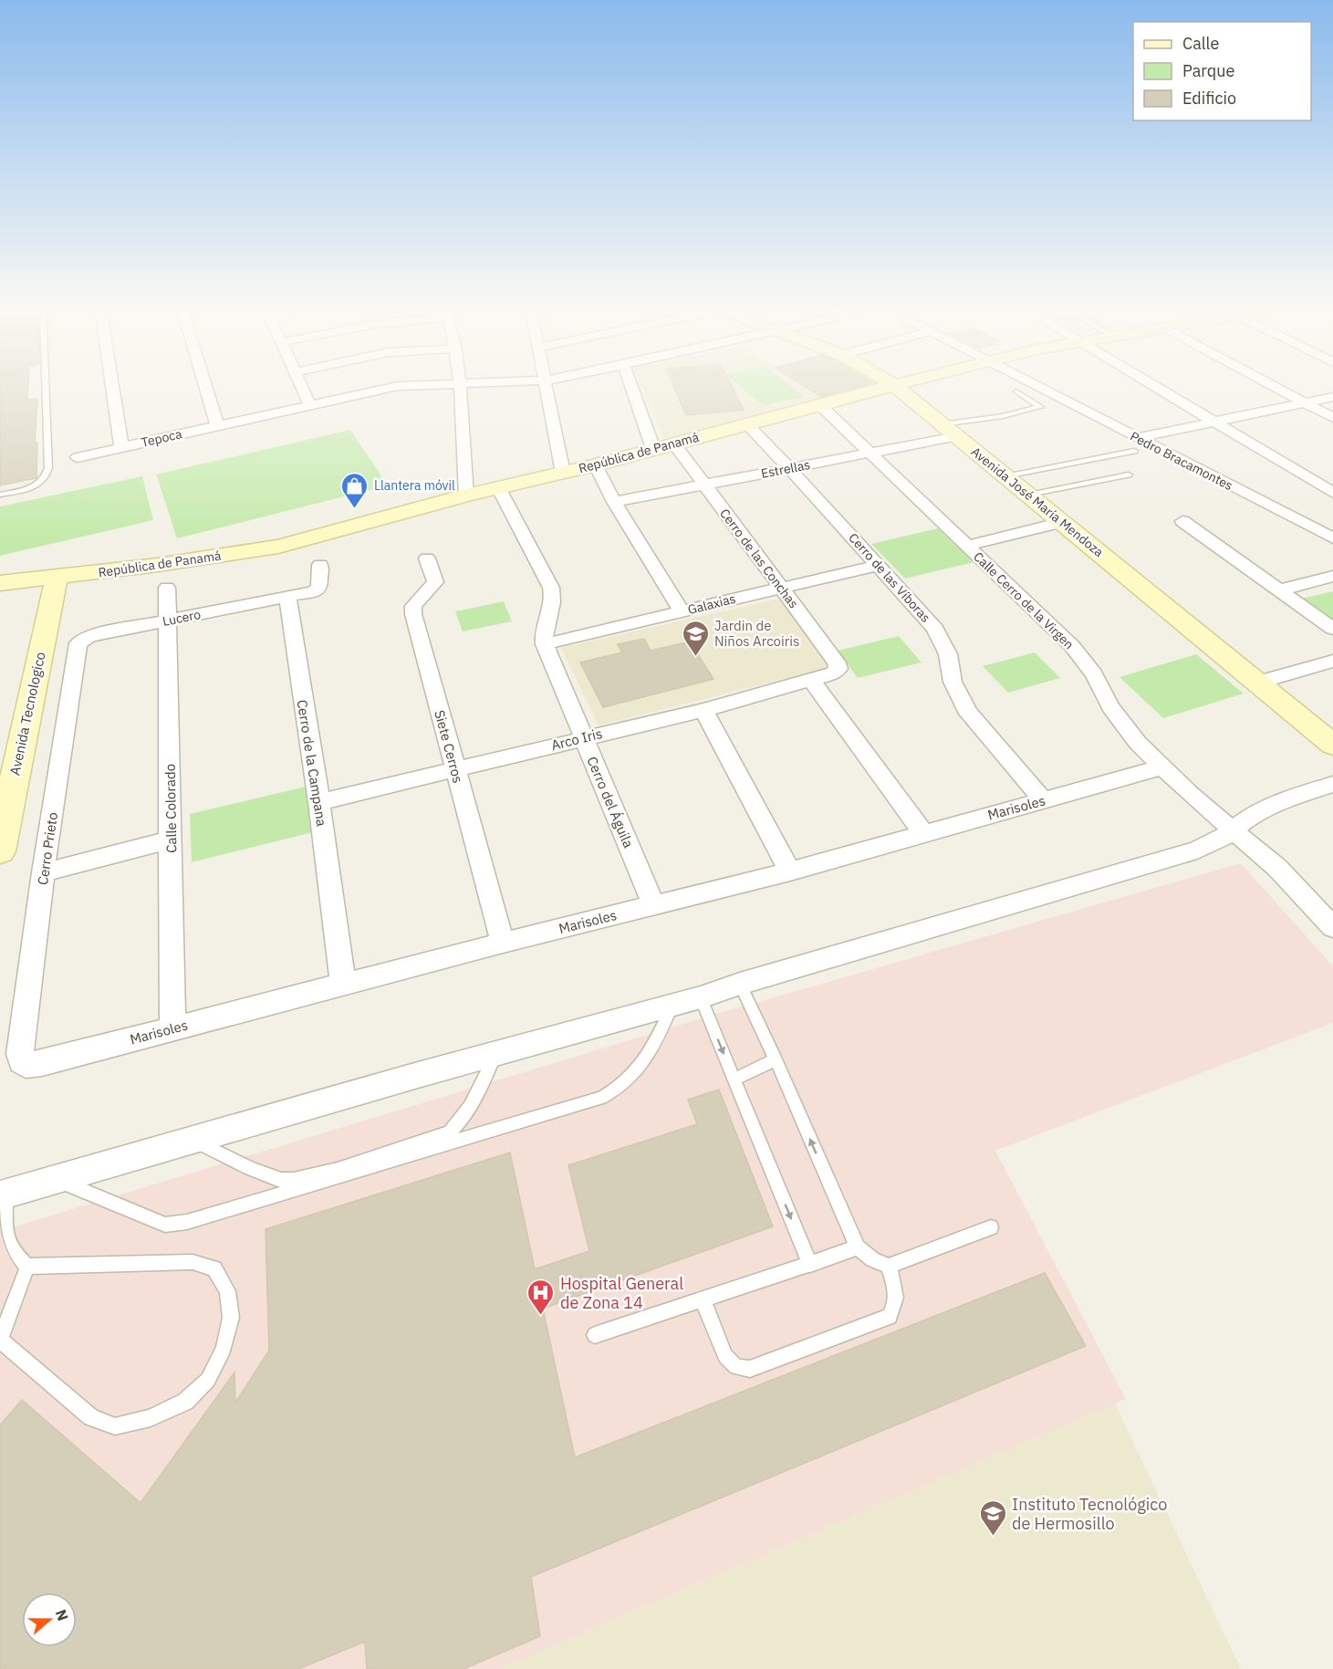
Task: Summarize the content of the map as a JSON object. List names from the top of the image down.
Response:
{
  "streets": {
    "main road": ["República de Panamá", "Avenida José María Mendoza", "Avenida Tecnologico"],
    "street": [
      "Tepoca",
      "Pedro Bracamontes",
      "Estrellas",
      "Cerro de las Conchas",
      "Cerro de las Víboras",
      "Calle Cerro de la Virgen",
      "Galaxias",
      "Lucero",
      "Arco Iris",
      "Siete Cerros",
      "Cerro de la Campana",
      "Cerro del Águila",
      "Marisoles",
      "Calle Colorado",
      "Cerro Prieto"
    ]
  },
  "crossings": [
    ["República de Panamá", "Cerro de las Conchas"],
    ["República de Panamá", "Cerro de las Víboras"],
    ["República de Panamá", "Calle Cerro de la Virgen"],
    ["República de Panamá", "Avenida Tecnologico"],
    ["República de Panamá", "Cerro del Águila"],
    ["Estrellas", "Avenida José María Mendoza"],
    ["Estrellas", "Cerro de las Conchas"],
    ["Estrellas", "Cerro de las Víboras"],
    ["Estrellas", "Calle Cerro de la Virgen"],
    ["Cerro de las Conchas", "Galaxias"],
    ["Cerro de las Conchas", "Arco Iris"],
    ["Cerro de las Víboras", "Galaxias"],
    ["Cerro de las Víboras", "Marisoles"],
    ["Calle Cerro de la Virgen", "Marisoles"],
    ["Galaxias", "Cerro del Águila"],
    ["Lucero", "Cerro de la Campana"],
    ["Lucero", "Calle Colorado"],
    ["Lucero", "Cerro Prieto"],
    ["Arco Iris", "Siete Cerros"],
    ["Arco Iris", "Cerro de la Campana"],
    ["Arco Iris", "Cerro del Águila"],
    ["Siete Cerros", "Marisoles"],
    ["Cerro de la Campana", "Marisoles"],
    ["Cerro del Águila", "Marisoles"],
    ["Marisoles", "Calle Colorado"],
    ["Marisoles", "Cerro Prieto"]
  ],
  "places": {
    "shop": ["Llantera móvil"],
    "school or university": ["Jardin de Niños Arcoiris", "Instituto Tecnológico de Hermosillo"],
    "hospital": ["Hospital General de Zona 14"]
  },
  "legend": ["Calle", "Parque", "Edificio"],
  "north": "right"
}
